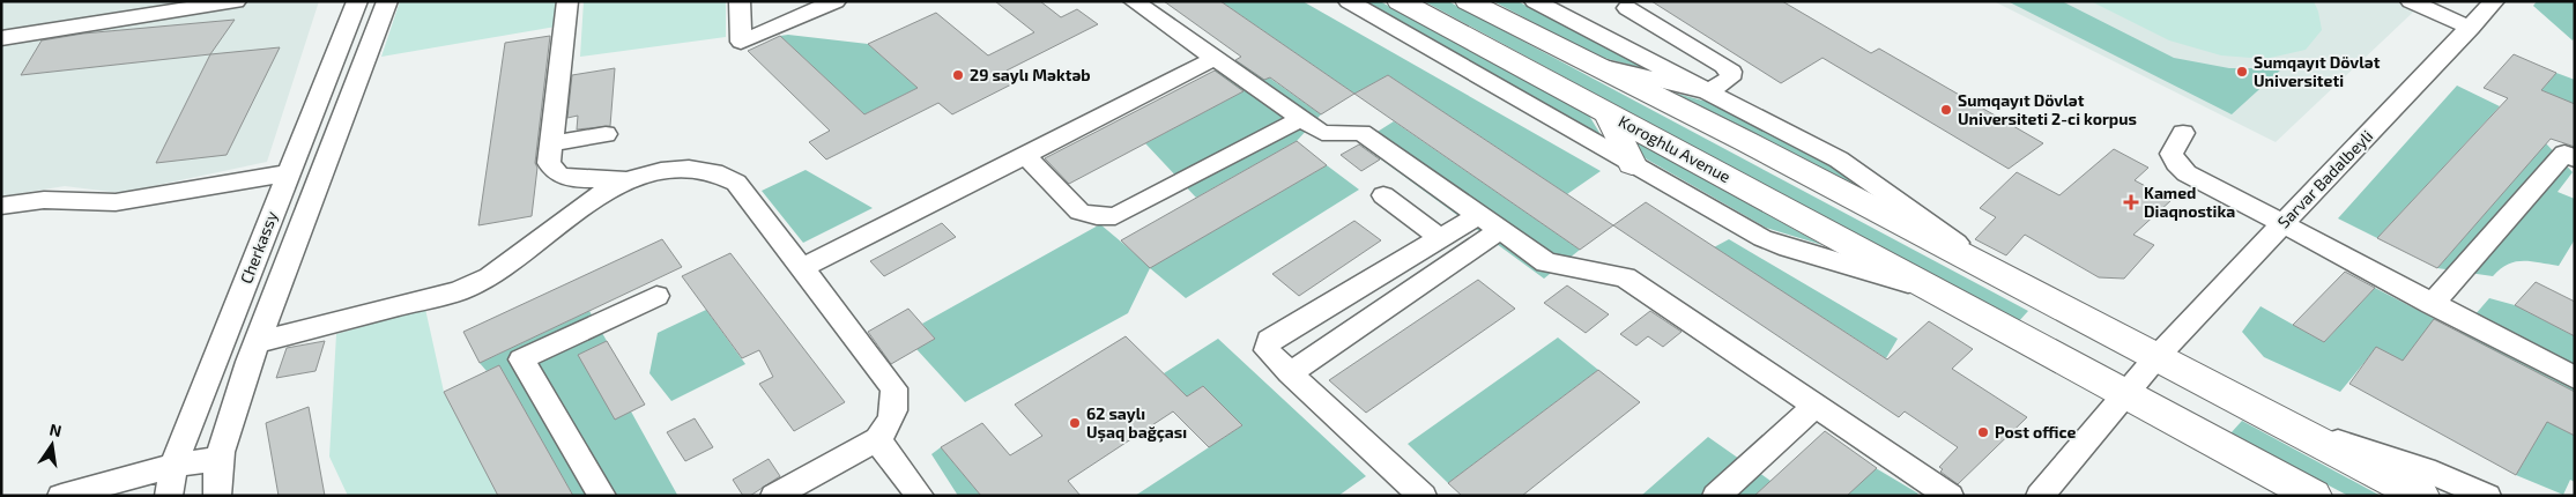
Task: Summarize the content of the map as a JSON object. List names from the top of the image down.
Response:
{
  "streets": {
    "main road": ["Koroghlu Avenue"],
    "street": ["Sarvar Badalbeyli", "Cherkassy"]
  },
  "crossings": [
    ["Koroghlu Avenue", "Sarvar Badalbeyli"]
  ],
  "places": {
    "other": [
      "Sumqayıt Dövlət Universiteti",
      "29 saylı Məktəb",
      "Sumqayıt Dövlət Universiteti 2-ci korpus",
      "62 saylı Uşaq bağçası",
      "Post office"
    ],
    "health": ["Kamed Diaqnostika"]
  },
  "north": "top"
}
